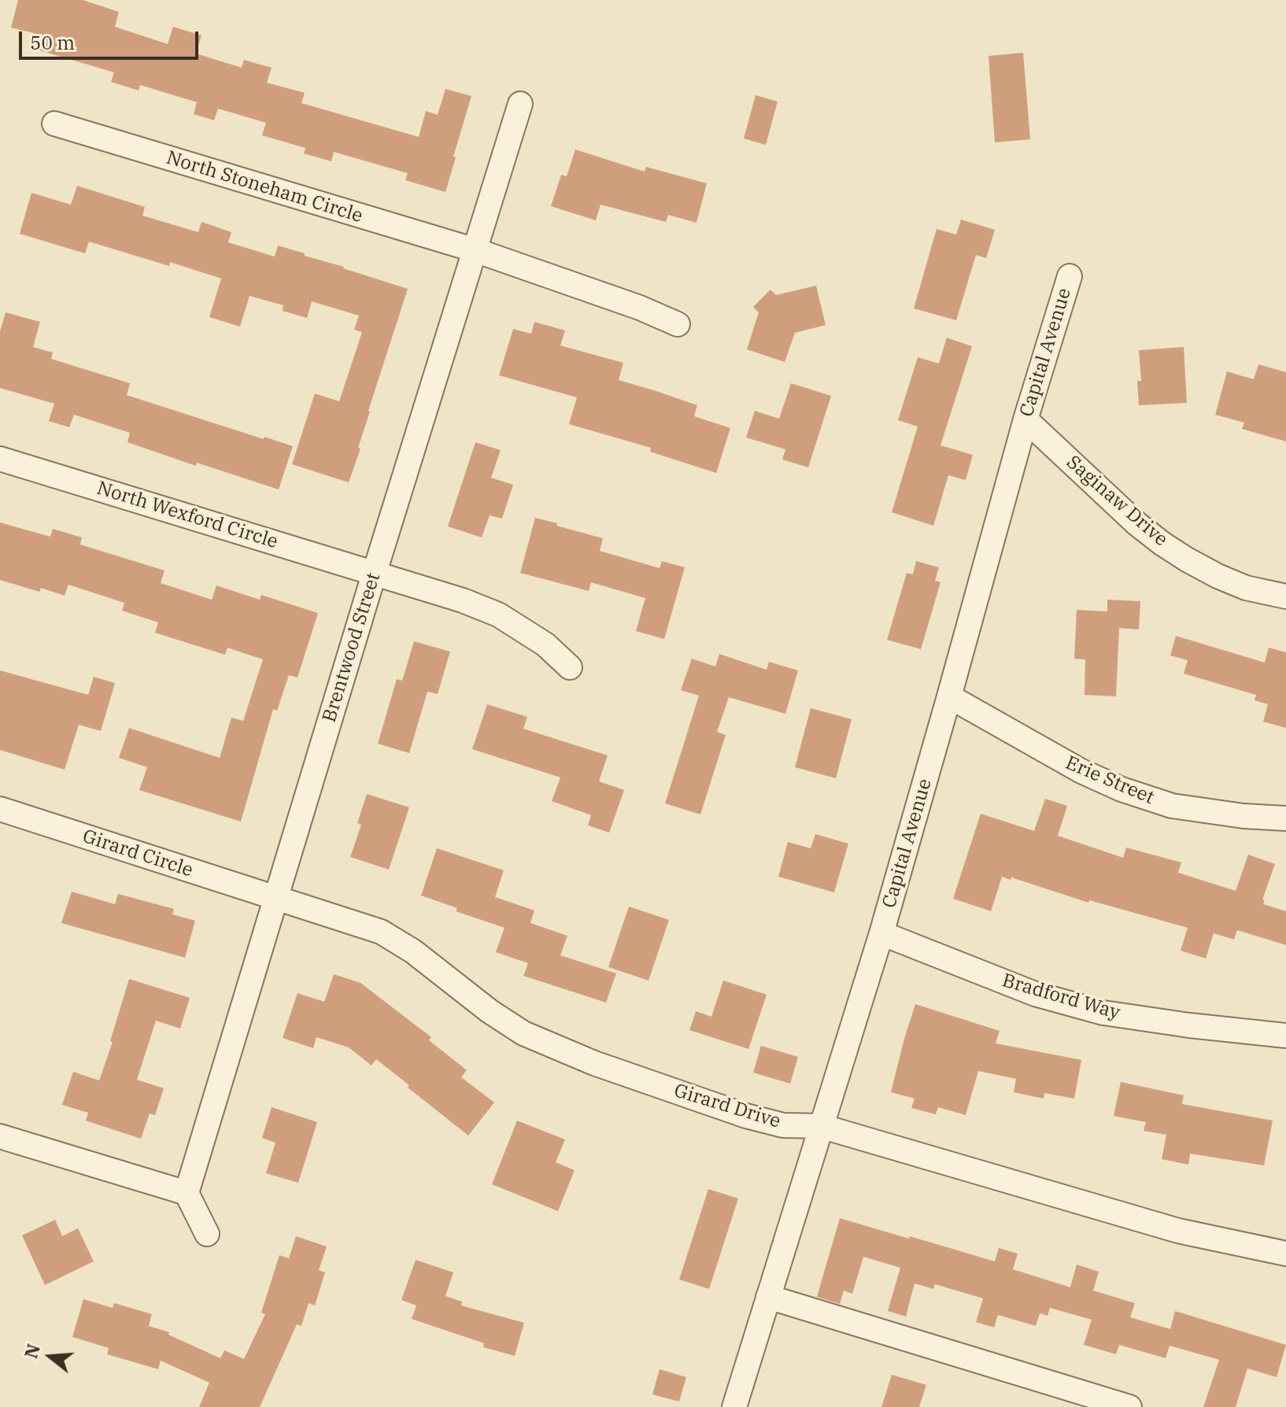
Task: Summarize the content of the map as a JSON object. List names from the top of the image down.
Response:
{
  "streets": {
    "street": [
      "North Stoneham Circle",
      "Capital Avenue",
      "Saginaw Drive",
      "North Wexford Circle",
      "Brentwood Street",
      "Erie Street",
      "Girard Circle",
      "Bradford Way",
      "Girard Drive"
    ]
  },
  "crossings": [
    ["North Stoneham Circle", "Brentwood Street"],
    ["Capital Avenue", "Saginaw Drive"],
    ["Capital Avenue", "Erie Street"],
    ["Capital Avenue", "Bradford Way"],
    ["Capital Avenue", "Girard Drive"],
    ["North Wexford Circle", "Brentwood Street"],
    ["Brentwood Street", "Girard Circle"],
    ["Brentwood Street", "Girard Drive"],
    ["Girard Circle", "Girard Drive"]
  ],
  "scale_bar": "50 m",
  "north": "left"
}
